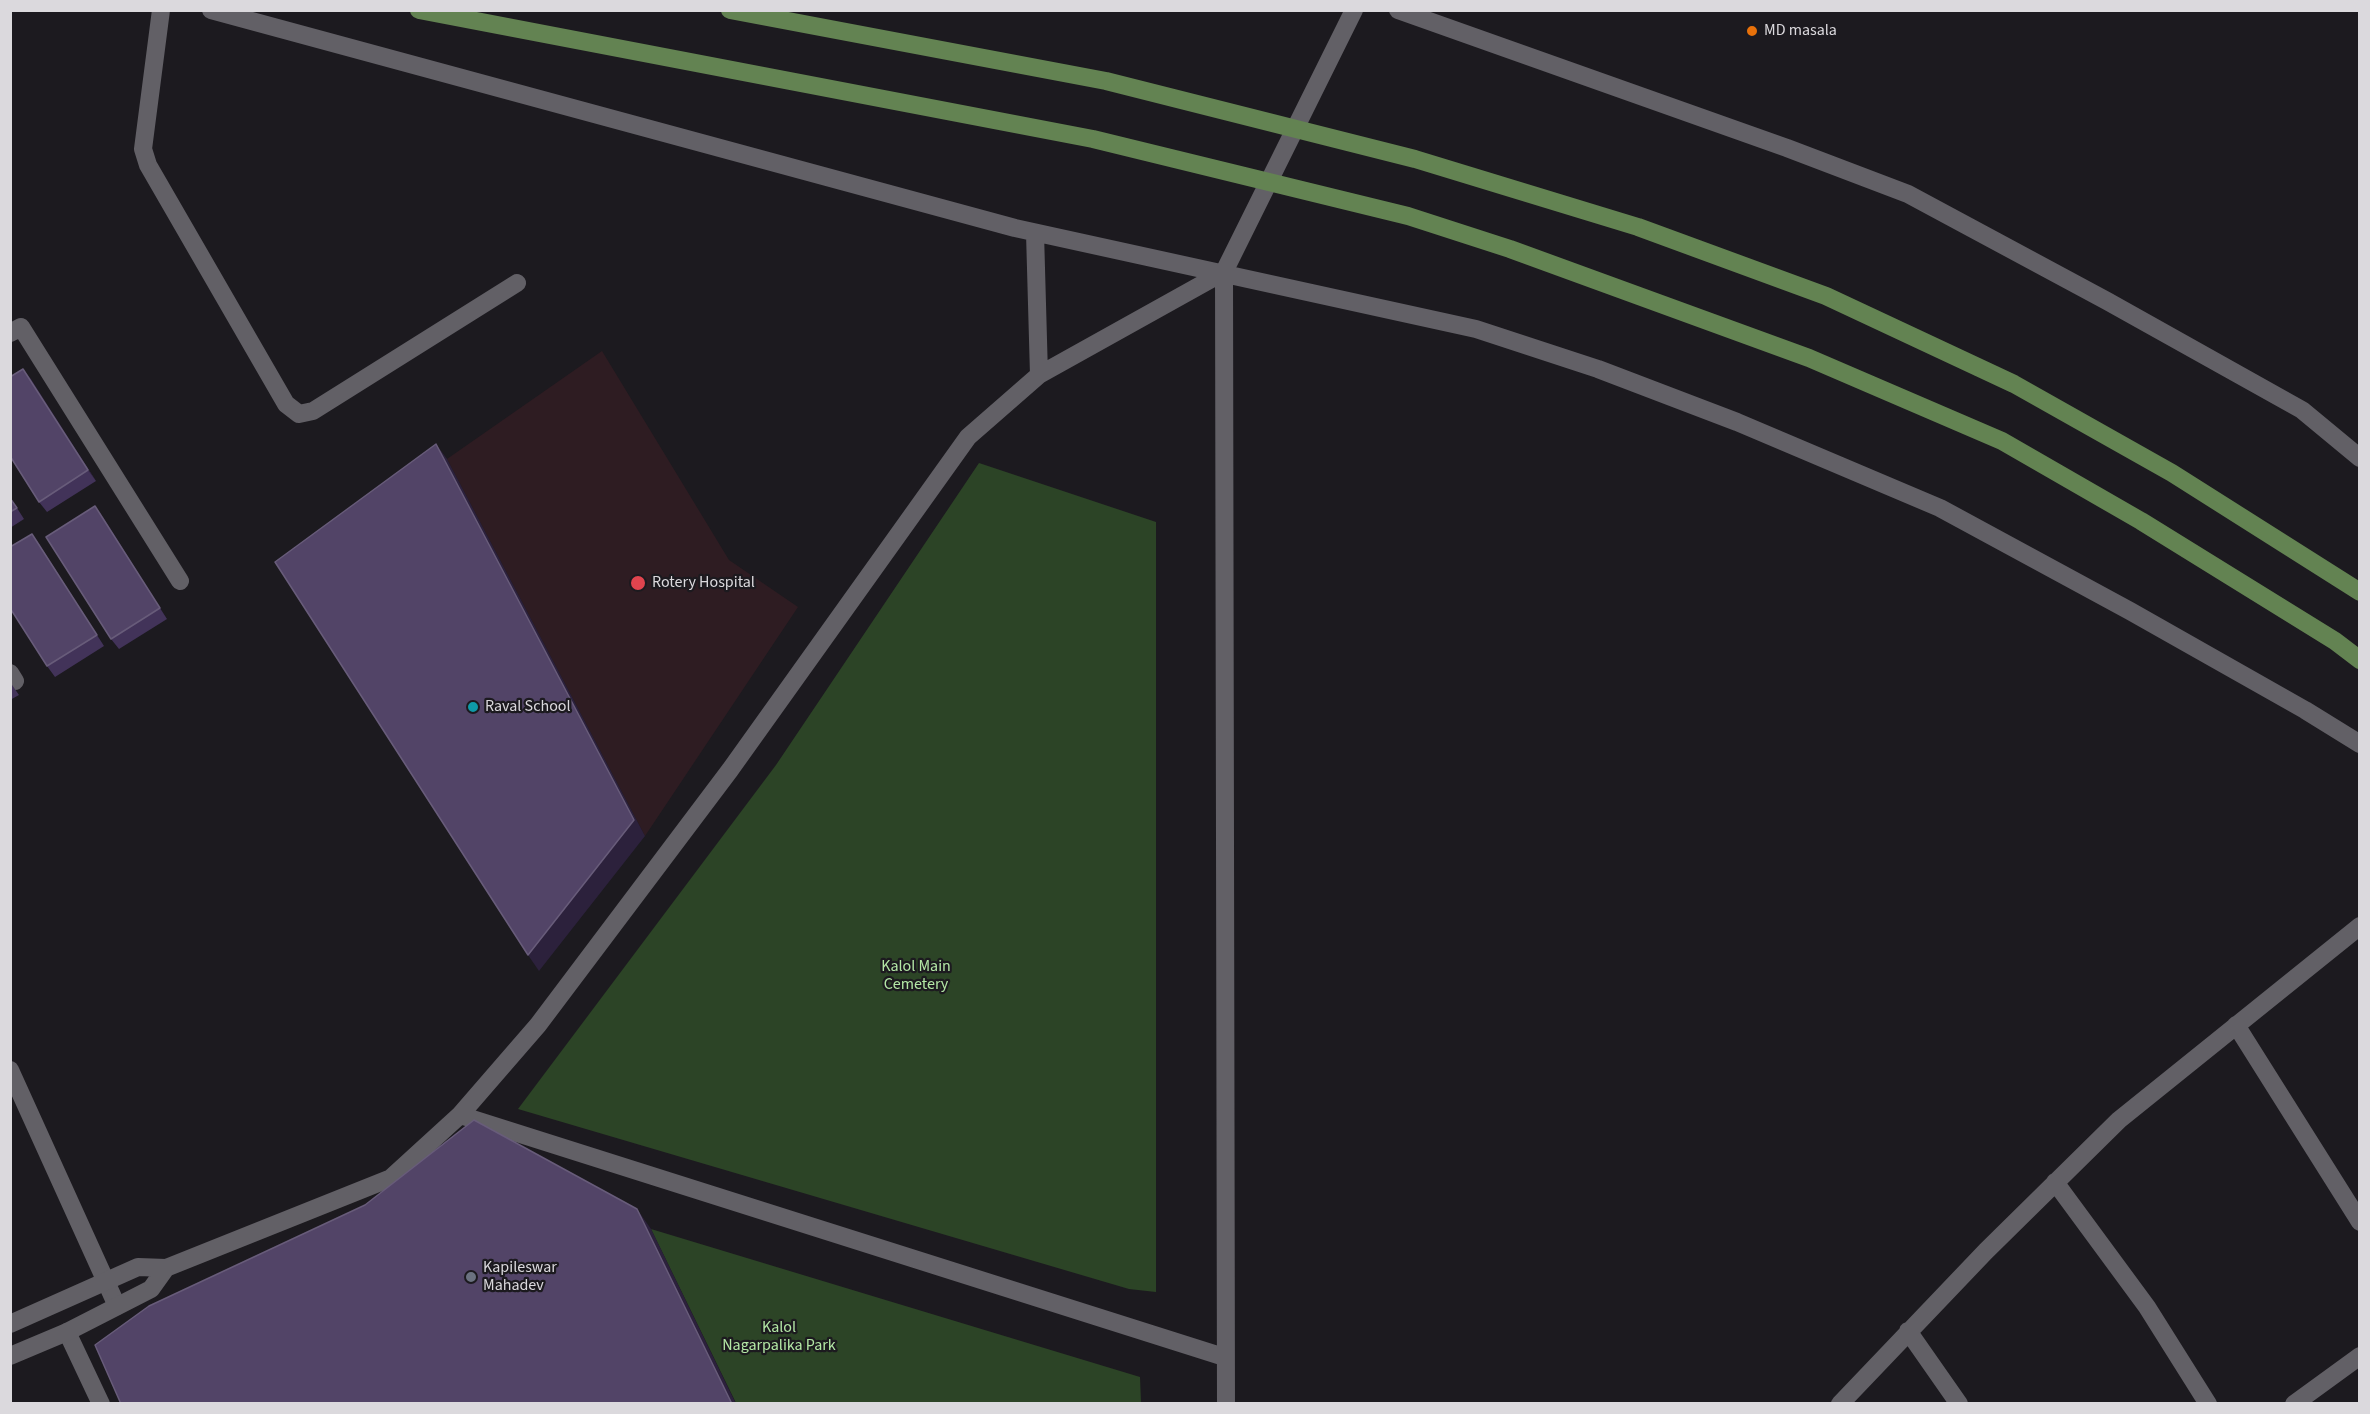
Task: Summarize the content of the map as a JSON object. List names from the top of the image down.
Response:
{
  "parks": ["Kalol Main Cemetery", "Kalol Nagarpalika Park"],
  "places": [
    "MD masala",
    "Rotery Hospital",
    "Raval School",
    "Kapileswar Mahadev"
  ]
}
